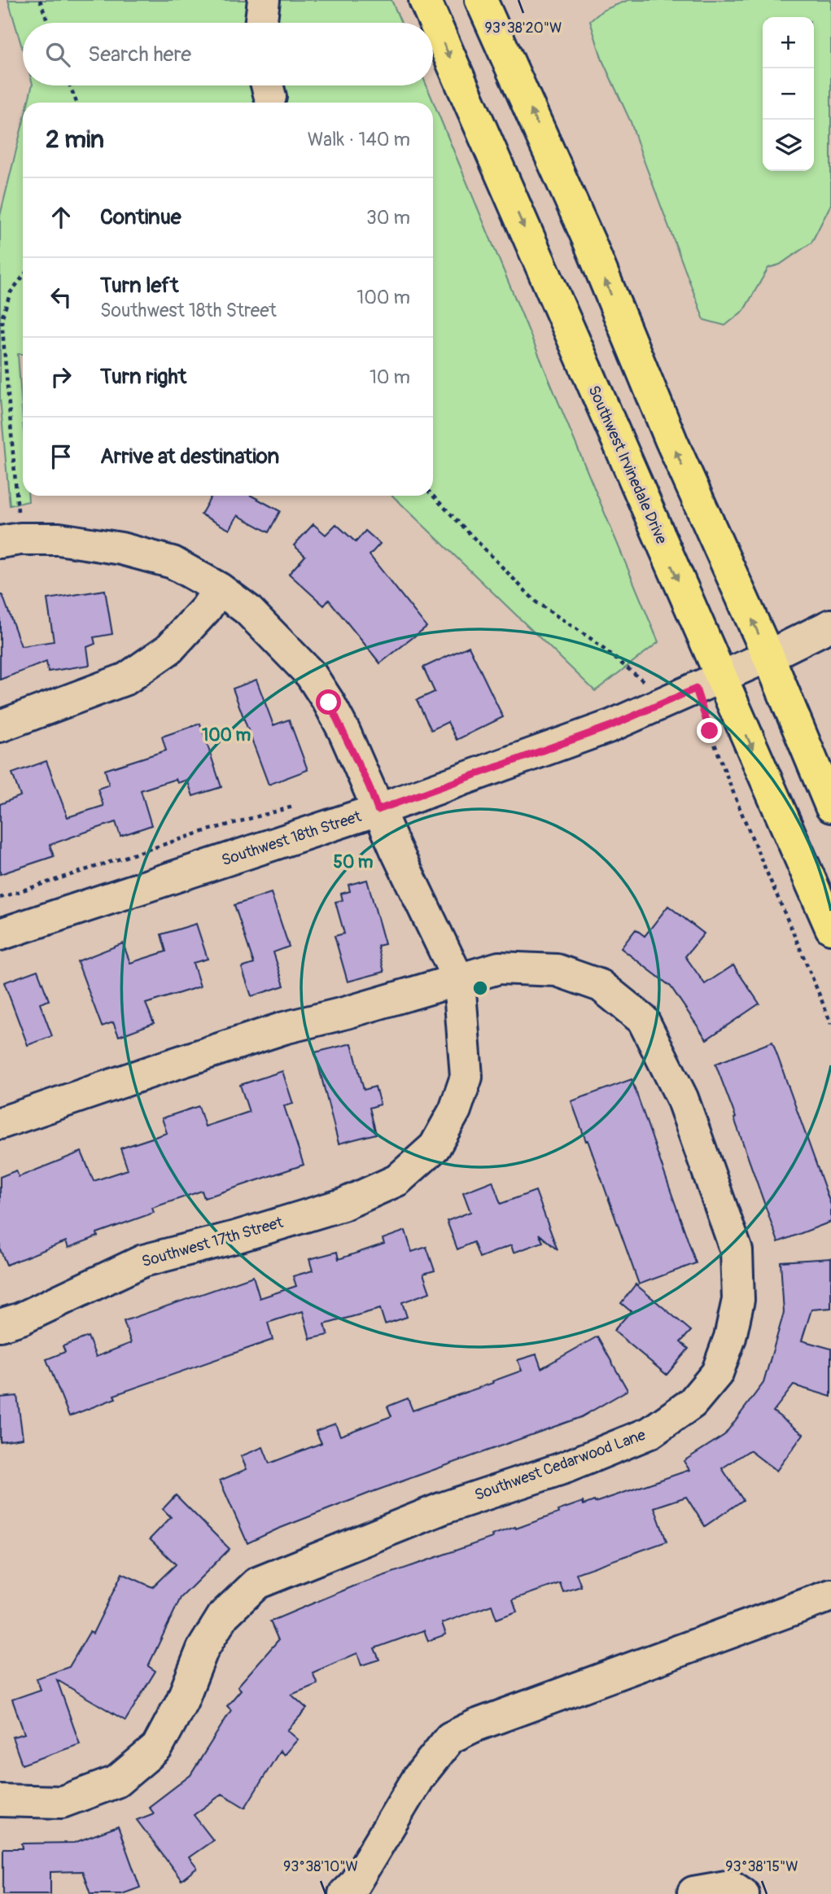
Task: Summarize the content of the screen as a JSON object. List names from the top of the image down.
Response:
{
  "streets": {
    "main road": ["Southwest Irvinedale Drive"],
    "street": ["Southwest 18th Street", "Southwest 17th Street", "Southwest Cedarwood Lane"]
  },
  "crossings": [
    ["Southwest Irvinedale Drive", "Southwest 18th Street"],
    ["Southwest 17th Street", "Southwest Cedarwood Lane"]
  ],
  "page": {
    "map_buttons": ["+", "−"],
    "search": "Search here",
    "heading": ["2 min", "Walk · 140 m"],
    "list": [
      ["Continue", "30 m"],
      ["Turn left", "Southwest 18th Street", "100 m"],
      ["Turn right", "10 m"],
      "Arrive at destination"
    ]
  },
  "coordinates": ["93°38'20\"W", "93°38'10\"W", "93°38'15\"W"],
  "rings": ["100 m", "50 m"]
}
